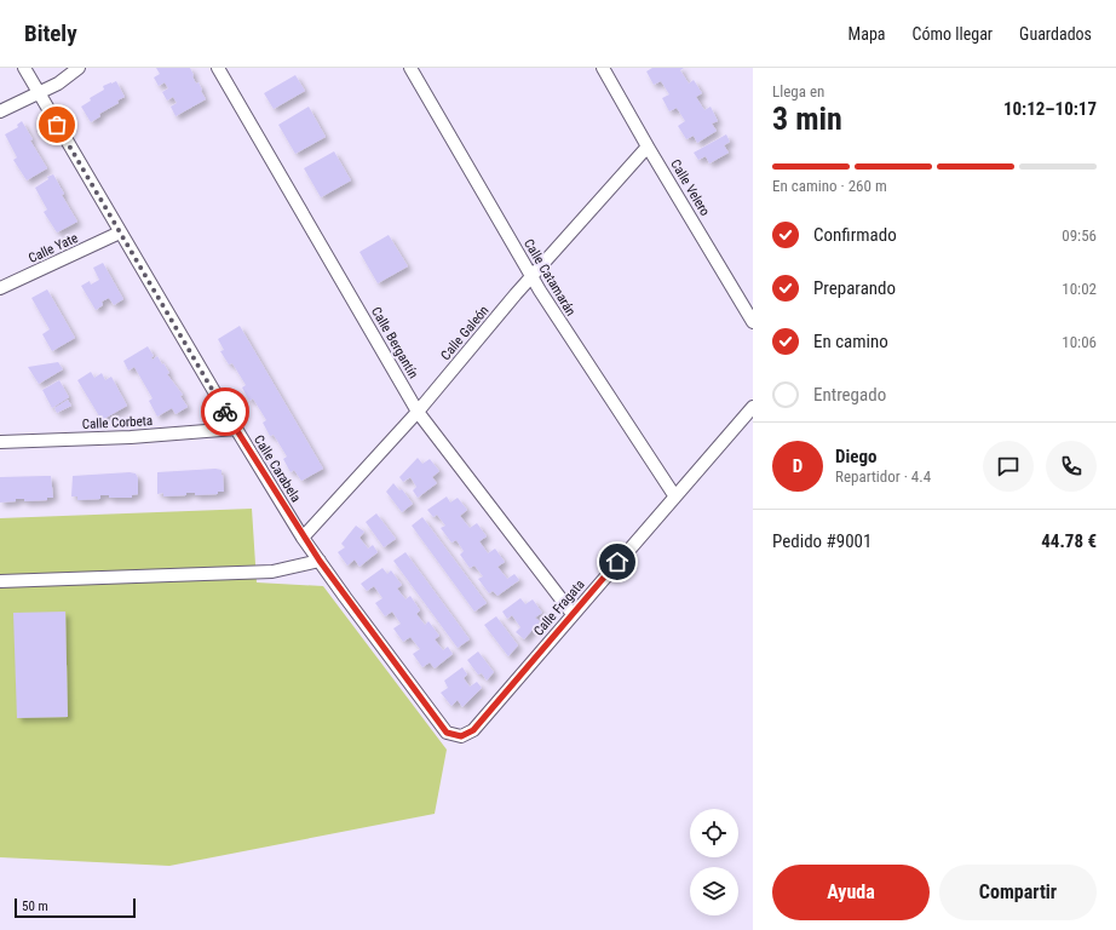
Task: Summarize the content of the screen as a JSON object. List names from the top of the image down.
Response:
{
  "streets": {
    "street": [
      "Calle Velero",
      "Calle Yate",
      "Calle Catamarán",
      "Calle Galeón",
      "Calle Bergantín",
      "Calle Corbeta",
      "Calle Carabela",
      "Calle Fragata"
    ]
  },
  "crossings": [
    ["Calle Velero", "Calle Galeón"],
    ["Calle Yate", "Calle Carabela"],
    ["Calle Catamarán", "Calle Galeón"],
    ["Calle Catamarán", "Calle Fragata"],
    ["Calle Galeón", "Calle Bergantín"],
    ["Calle Galeón", "Calle Carabela"],
    ["Calle Bergantín", "Calle Fragata"],
    ["Calle Corbeta", "Calle Carabela"],
    ["Calle Carabela", "Calle Fragata"]
  ],
  "scale_bar": "50 m",
  "page": {
    "header": "Bitely",
    "nav": ["Mapa", "Cómo llegar", "Guardados"],
    "heading": ["3 min", "Llega en", "10:12–10:17"],
    "panel": [
      "Diego",
      "Repartidor · 4.4",
      "Pedido #9001",
      "44.78 €"
    ],
    "bar": "En camino · 260 m",
    "list": [
      ["Confirmado", "09:56"],
      ["Preparando", "10:02"],
      ["En camino", "10:06"],
      "Entregado"
    ],
    "round": "D",
    "buttons": ["Ayuda", "Compartir"],
    "scale": "50 m"
  }
}
